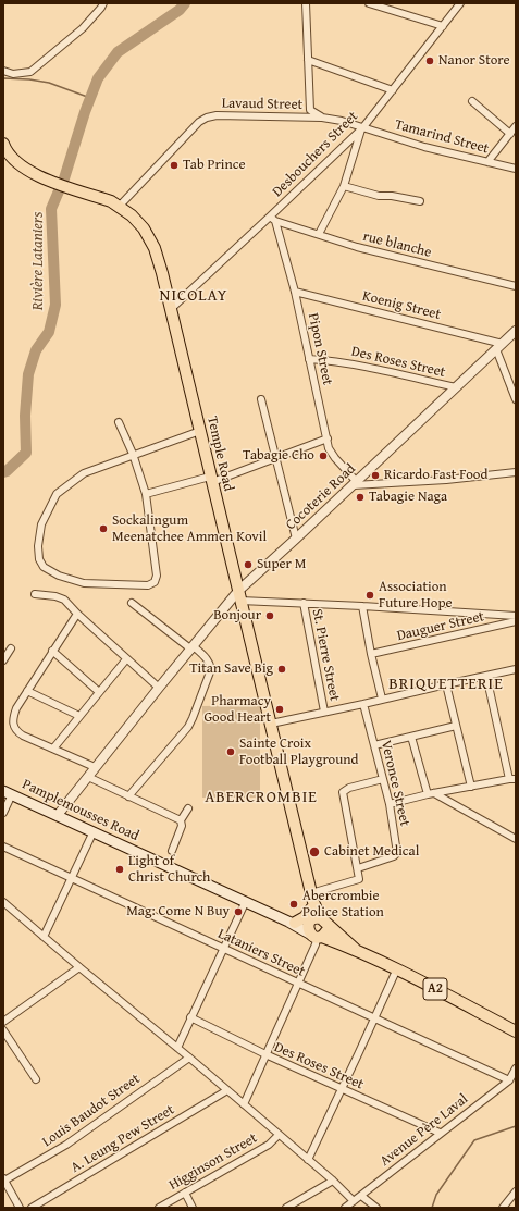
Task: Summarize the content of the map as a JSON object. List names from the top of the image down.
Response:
{
  "streets": {
    "main road": ["Temple Road", "Pamplemousses Road", "A2"],
    "street": [
      "Lavaud Street",
      "Tamarind Street",
      "Desbouchers Street",
      "rue blanche",
      "Koenig Street",
      "Pipon Street",
      "Des Roses Street",
      "Cocoterie Road",
      "Dauguer Street",
      "St. Pierre Street",
      "Veronce Street",
      "Lataniers Street",
      "Louis Baudot Street",
      "Avenue Père Laval",
      "A. Leung Pew Street",
      "Higginson Street"
    ]
  },
  "crossings": [
    ["Lavaud Street", "Tamarind Street"],
    ["Lavaud Street", "Desbouchers Street"],
    ["Lavaud Street", "Temple Road"],
    ["Tamarind Street", "Desbouchers Street"],
    ["Desbouchers Street", "rue blanche"],
    ["Desbouchers Street", "Pipon Street"],
    ["Desbouchers Street", "Temple Road"],
    ["rue blanche", "Pipon Street"],
    ["Koenig Street", "Pipon Street"],
    ["Koenig Street", "Cocoterie Road"],
    ["Pipon Street", "Des Roses Street"],
    ["Pipon Street", "Cocoterie Road"],
    ["Des Roses Street", "Cocoterie Road"],
    ["Des Roses Street", "Avenue Père Laval"],
    ["Temple Road", "Cocoterie Road"],
    ["Temple Road", "A2"],
    ["Cocoterie Road", "Pamplemousses Road"],
    ["Pamplemousses Road", "A2"],
    ["Lataniers Street", "Avenue Père Laval"]
  ],
  "districts": ["NICOLAY", "BRIQUETTERIE", "ABERCROMBIE"],
  "water": ["Rivière Lataniers"],
  "places": [
    "Nanor Store",
    "Tab Prince",
    "Tabagie Cho",
    "Ricardo Fast Food",
    "Tabagie Naga",
    "Sockalingum Meenatchee Ammen Kovil",
    "Super M",
    "Association Future Hope",
    "Bonjour",
    "Titan Save Big",
    "Pharmacy Good Heart",
    "Sainte Croix Football Playground",
    "Cabinet Medical",
    "Light of Christ Church",
    "Abercrombie Police Station",
    "Mag: Come N Buy"
  ]
}
